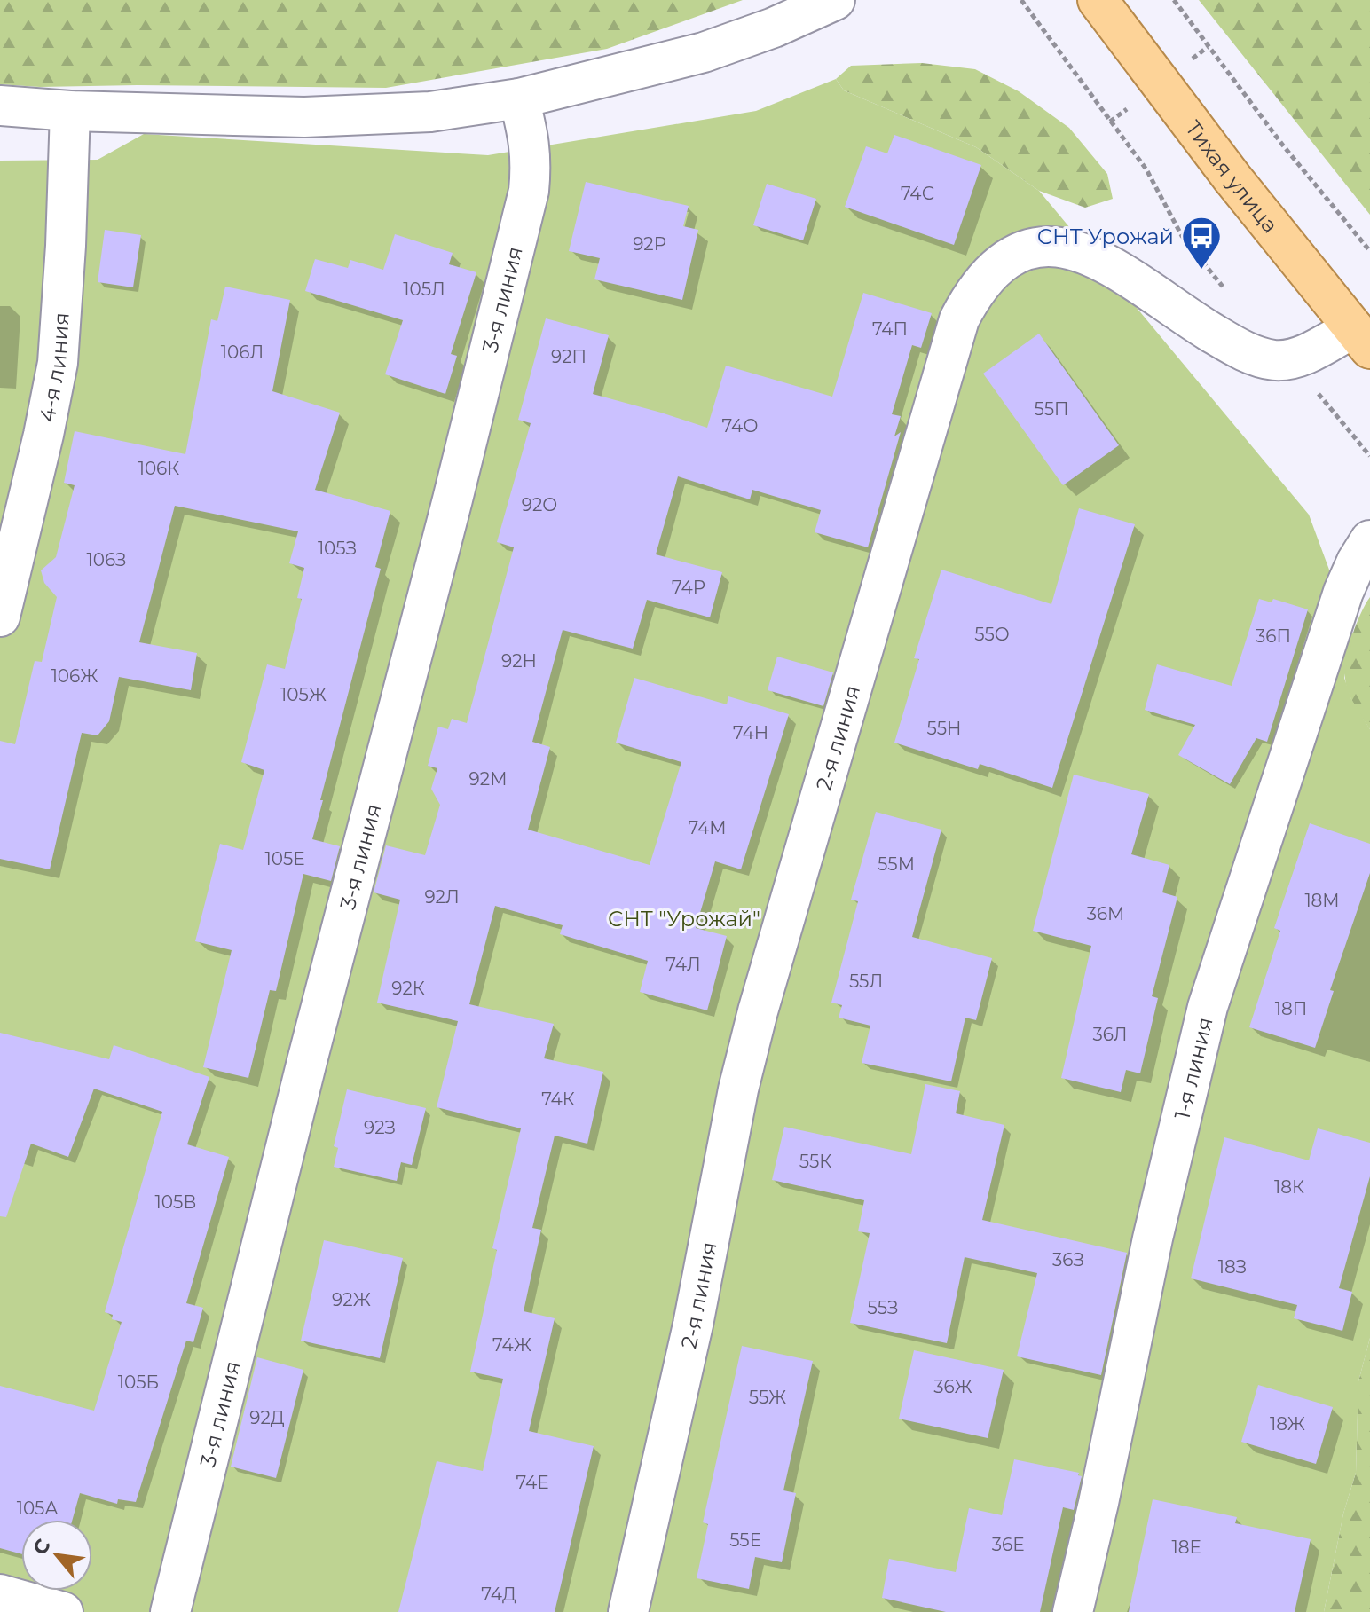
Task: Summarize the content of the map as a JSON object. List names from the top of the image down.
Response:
{
  "streets": {
    "main road": ["Тихая улица"],
    "street": [
      "3-я линия",
      "4-я линия",
      "2-я линия",
      "1-я линия"
    ]
  },
  "parks": ["СНТ \"Урожай\""],
  "places": {
    "bus stop": ["СНТ Урожай"]
  },
  "house_numbers": [
    "74С",
    "92Р",
    "105Л",
    "74П",
    "106Л",
    "92П",
    "55П",
    "74О",
    "106К",
    "92О",
    "105З",
    "106З",
    "74Р",
    "55О",
    "36П",
    "92Н",
    "106Ж",
    "105Ж",
    "55Н",
    "74Н",
    "92М",
    "74М",
    "105Е",
    "55М",
    "92Л",
    "18М",
    "36М",
    "74Л",
    "55Л",
    "92К",
    "18П",
    "36Л",
    "74К",
    "92З",
    "55К",
    "18К",
    "105В",
    "36З",
    "18З",
    "92Ж",
    "55З",
    "74Ж",
    "105Б",
    "36Ж",
    "55Ж",
    "92Д",
    "18Ж",
    "74Е",
    "105А",
    "55Е",
    "36Е",
    "18Е",
    "74Д"
  ],
  "north": "top left"
}
